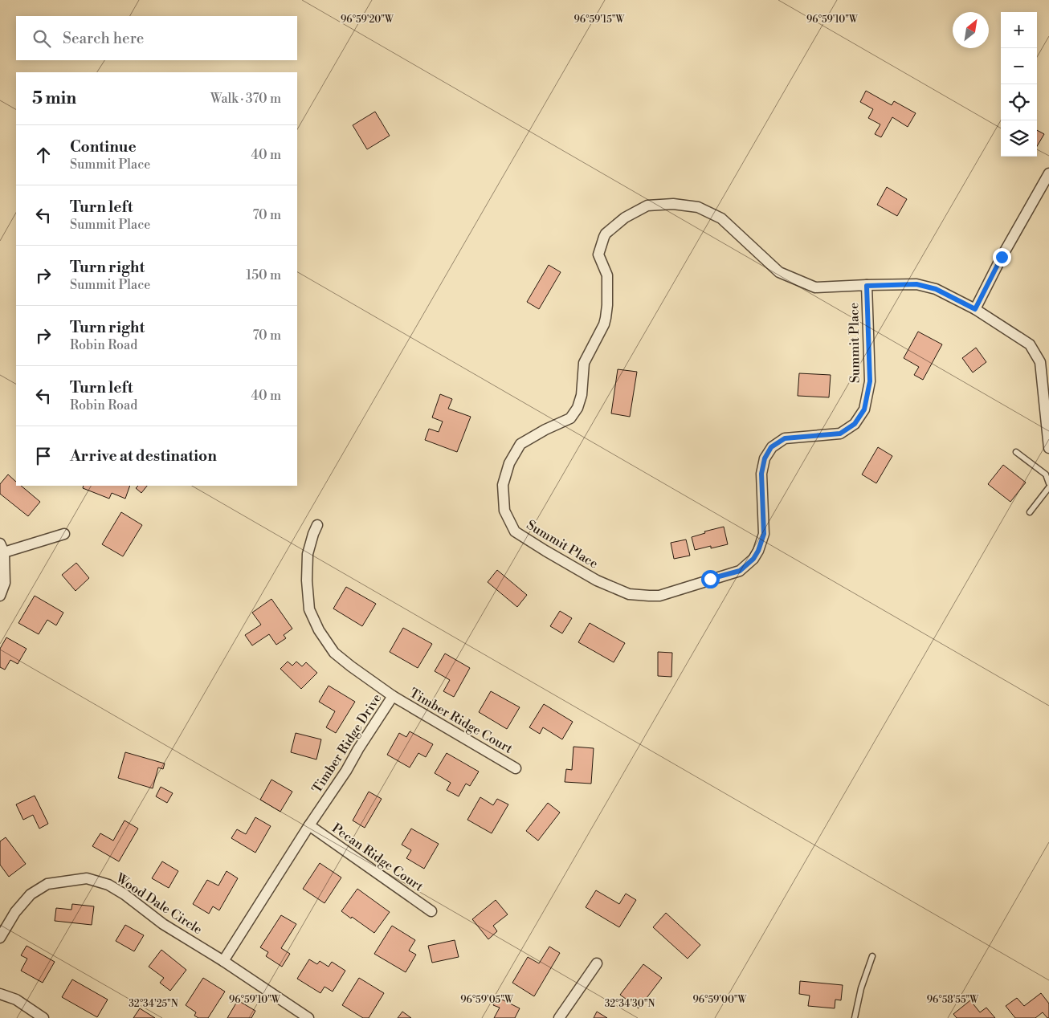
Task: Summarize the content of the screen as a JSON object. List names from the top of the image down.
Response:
{
  "streets": {
    "street": [
      "Summit Place",
      "Timber Ridge Court",
      "Timber Ridge Drive",
      "Pecan Ridge Court",
      "Wood Dale Circle"
    ]
  },
  "crossings": [
    ["Timber Ridge Court", "Timber Ridge Drive"],
    ["Timber Ridge Drive", "Pecan Ridge Court"],
    ["Timber Ridge Drive", "Wood Dale Circle"]
  ],
  "north": "top right",
  "page": {
    "map_buttons": ["+", "−"],
    "search": "Search here",
    "heading": ["5 min", "Walk · 370 m"],
    "list": [
      ["Continue", "Summit Place", "40 m"],
      ["Turn left", "Summit Place", "70 m"],
      ["Turn right", "Summit Place", "150 m"],
      ["Turn right", "Robin Road", "70 m"],
      ["Turn left", "Robin Road", "40 m"],
      "Arrive at destination"
    ]
  },
  "coordinates": [
    "96°59'20\"W",
    "96°59'15\"W",
    "96°59'10\"W",
    "96°59'05\"W",
    "96°59'00\"W",
    "96°58'55\"W",
    "32°34'25\"N",
    "32°34'30\"N"
  ]
}
